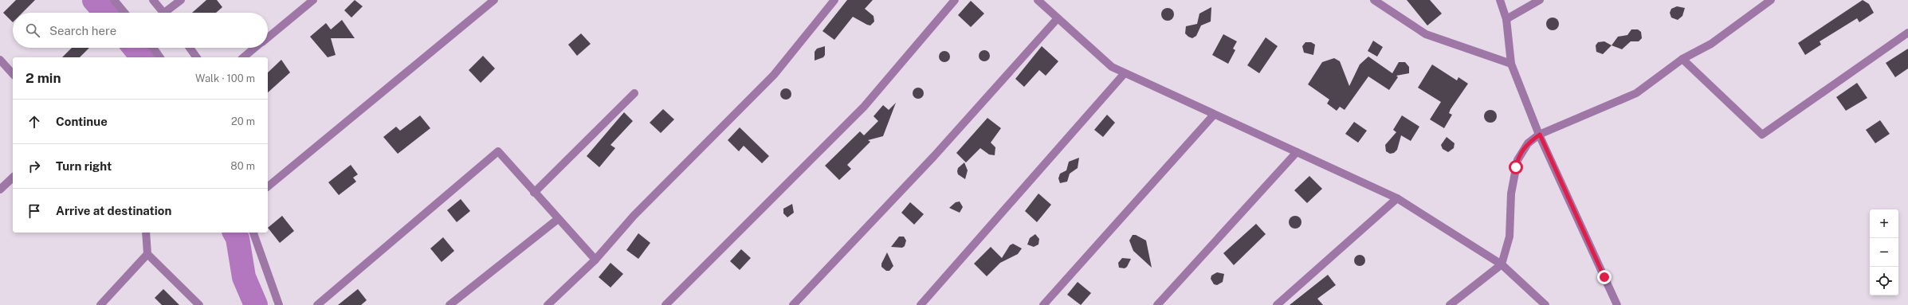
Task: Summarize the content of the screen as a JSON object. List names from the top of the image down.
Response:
{
  "page": {
    "search": "Search here",
    "heading": ["2 min", "Walk · 100 m"],
    "list": [
      ["Continue", "20 m"],
      ["Turn right", "80 m"],
      "Arrive at destination"
    ],
    "map_buttons": ["+", "−"]
  }
}
